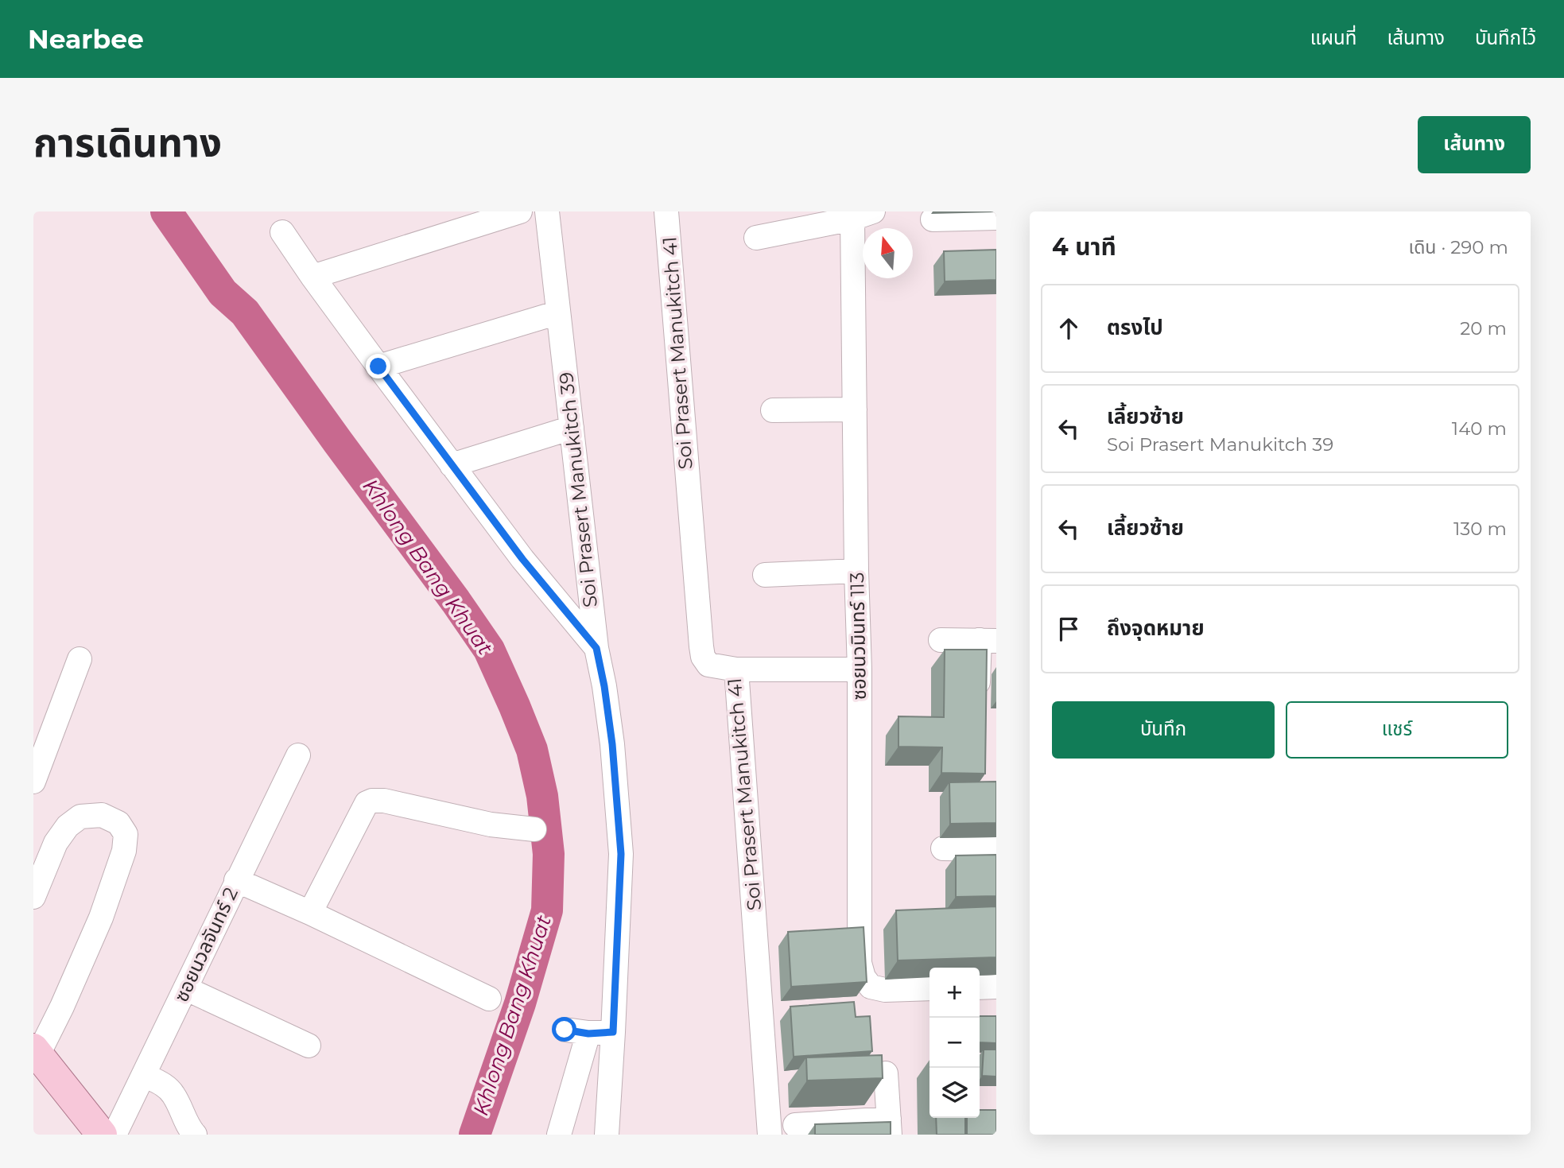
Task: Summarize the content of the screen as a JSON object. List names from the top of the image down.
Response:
{
  "streets": {
    "street": [
      "Soi Prasert Manukitch 41",
      "Soi Prasert Manukitch 39",
      "ซอยนวมินทร์ 113",
      "ซอยนวลจันทร์ 2"
    ]
  },
  "water": ["Khlong Bang Khuat"],
  "north": "top",
  "page": {
    "header": "Nearbee",
    "nav": ["แผนที่", "เส้นทาง", "บันทึกไว้"],
    "title": "การเดินทาง",
    "buttons": [
      "เส้นทาง",
      ["บันทึก", "แชร์"]
    ],
    "heading": ["4 นาที", "เดิน · 290 m"],
    "list": [
      ["ตรงไป", "20 m"],
      ["เลี้ยวซ้าย", "Soi Prasert Manukitch 39", "140 m"],
      ["เลี้ยวซ้าย", "130 m"],
      "ถึงจุดหมาย"
    ],
    "map_buttons": ["+", "−"]
  }
}
